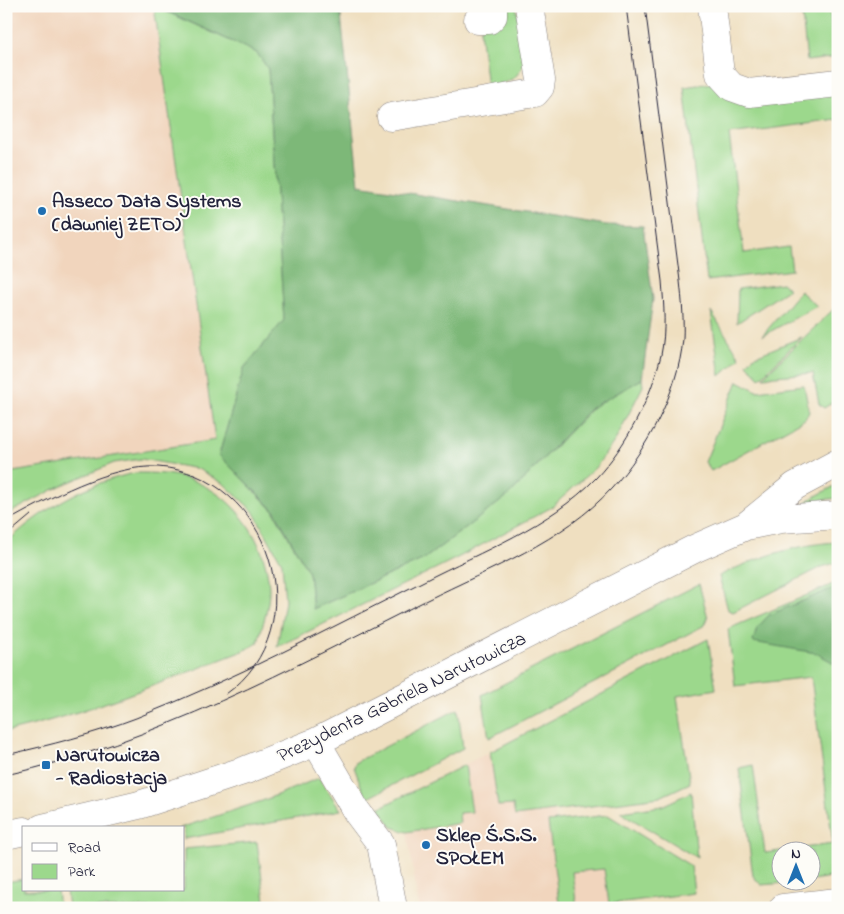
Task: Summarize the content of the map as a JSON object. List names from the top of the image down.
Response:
{
  "streets": {
    "street": ["Prezydenta Gabriela Narutowicza"]
  },
  "places": {
    "other": ["Asseco Data Systems (dawniej ZETO)", "Sklep Ś.S.S. SPOŁEM"],
    "transit": ["Narutowicza - Radiostacja"]
  },
  "legend": ["Road", "Park"],
  "north": "top"
}
